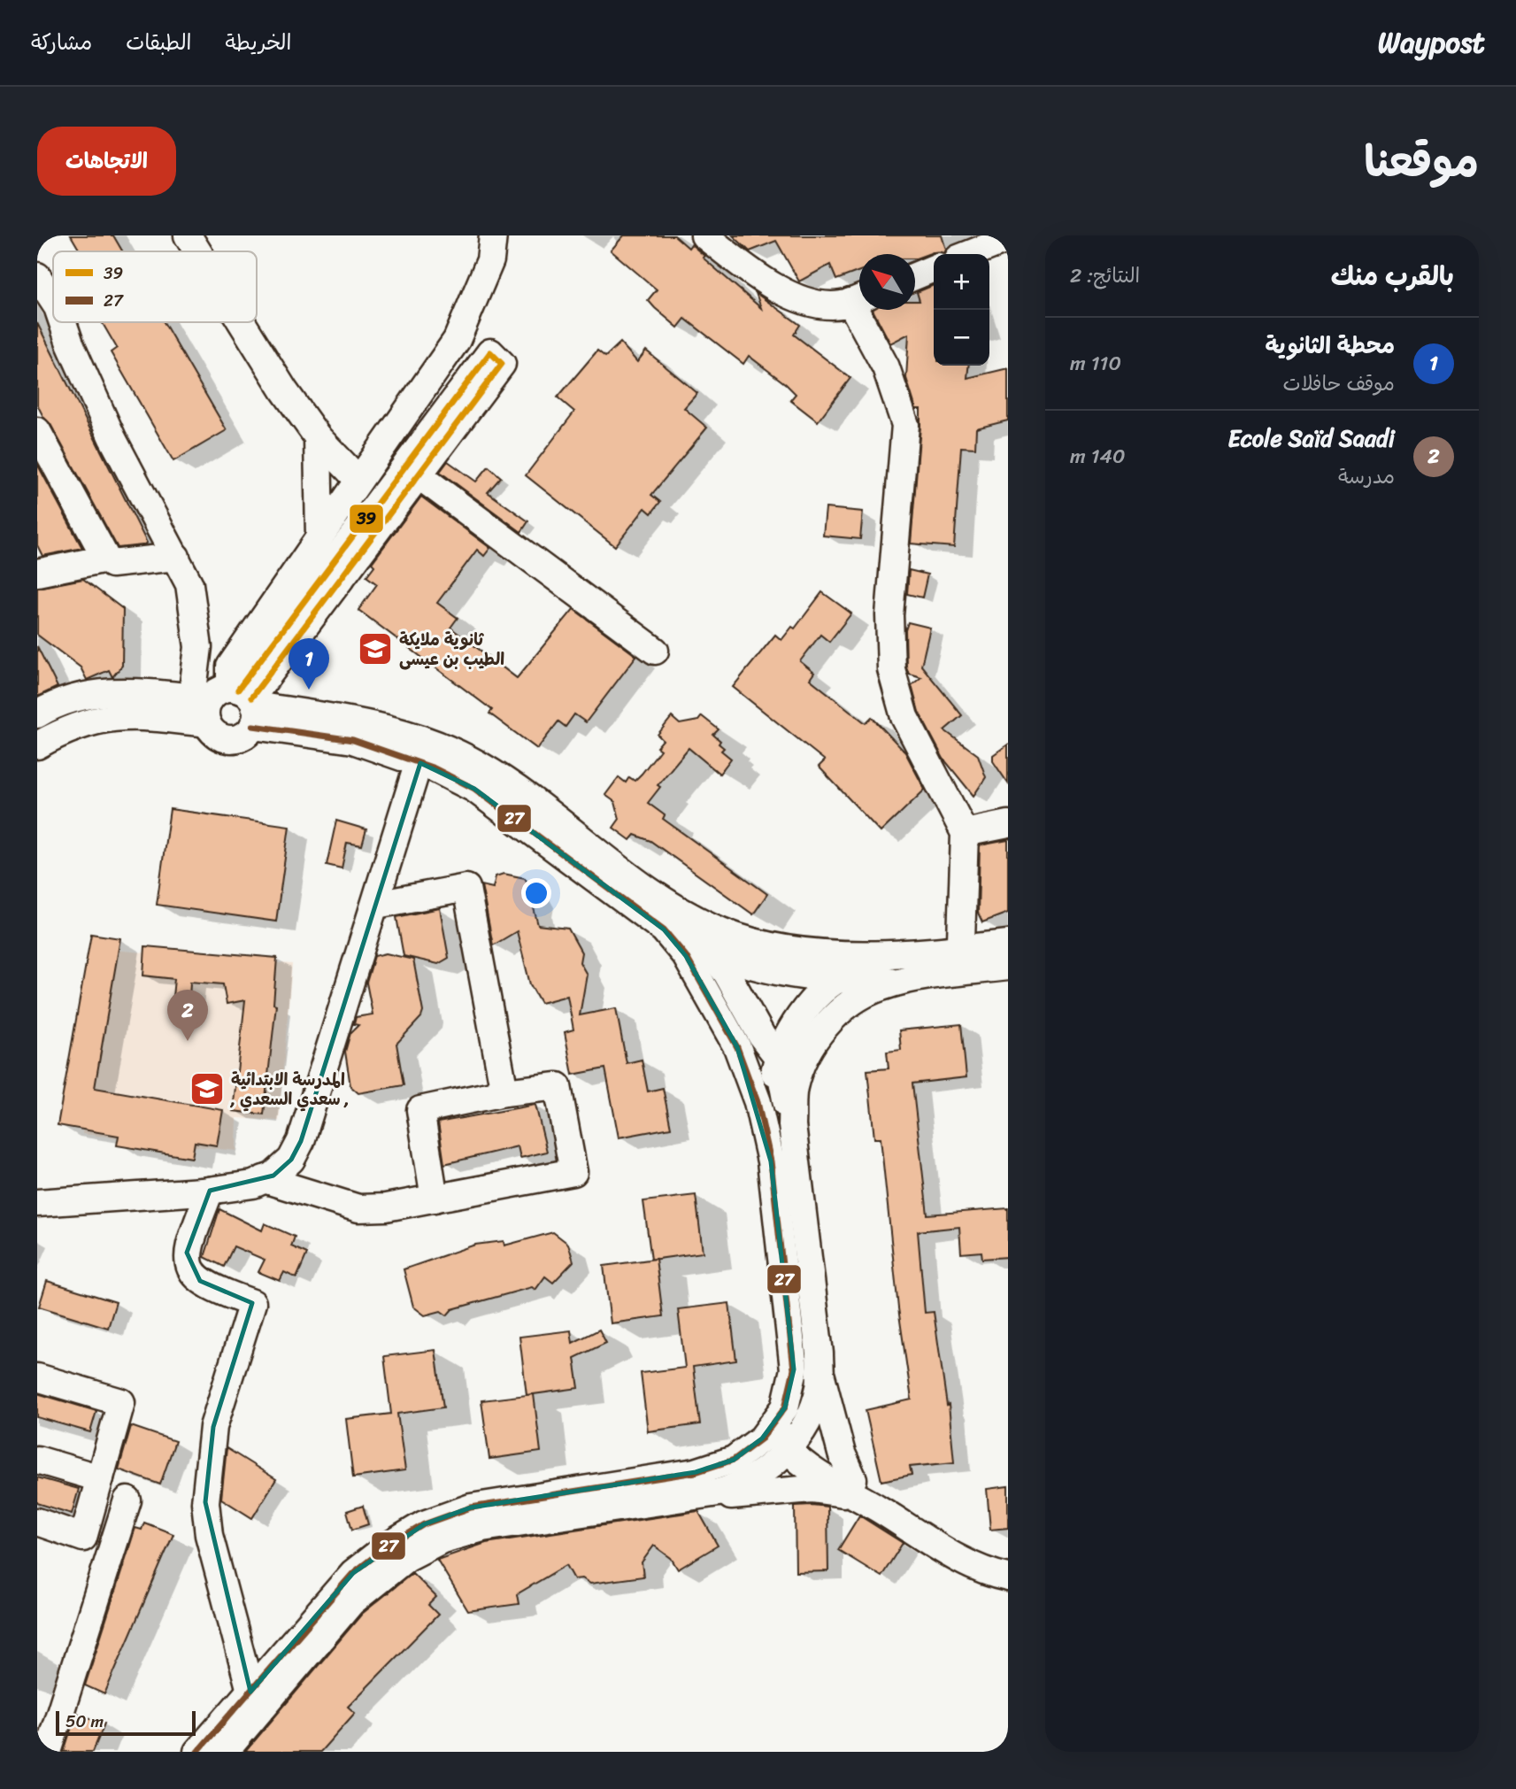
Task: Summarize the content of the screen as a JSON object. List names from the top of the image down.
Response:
{
  "places": {
    "school or university": ["ثانوية ملايكة الطيب بن عيسى", "المدرسة الابتدائية , سعدي السعدي ,"]
  },
  "lines": ["transit line 39", "transit line 27"],
  "legend": ["39", "27"],
  "scale_bar": "50 m",
  "north": "top left",
  "page": {
    "header": "Waypost",
    "nav": ["الخريطة", "الطبقات", "مشاركة"],
    "title": "موقعنا",
    "buttons": "الاتجاهات",
    "heading": ["بالقرب منك", "النتائج: 2"],
    "map_buttons": ["+", "−"],
    "list": [
      {
        "mark": "1",
        "name": "محطة الثانوية",
        "note": "موقف حافلات",
        "value": "110 m"
      },
      {
        "mark": "2",
        "name": "Ecole Saïd Saadi",
        "note": "مدرسة",
        "value": "140 m"
      }
    ],
    "pins": ["1", "2"],
    "scale": "50 m"
  }
}
